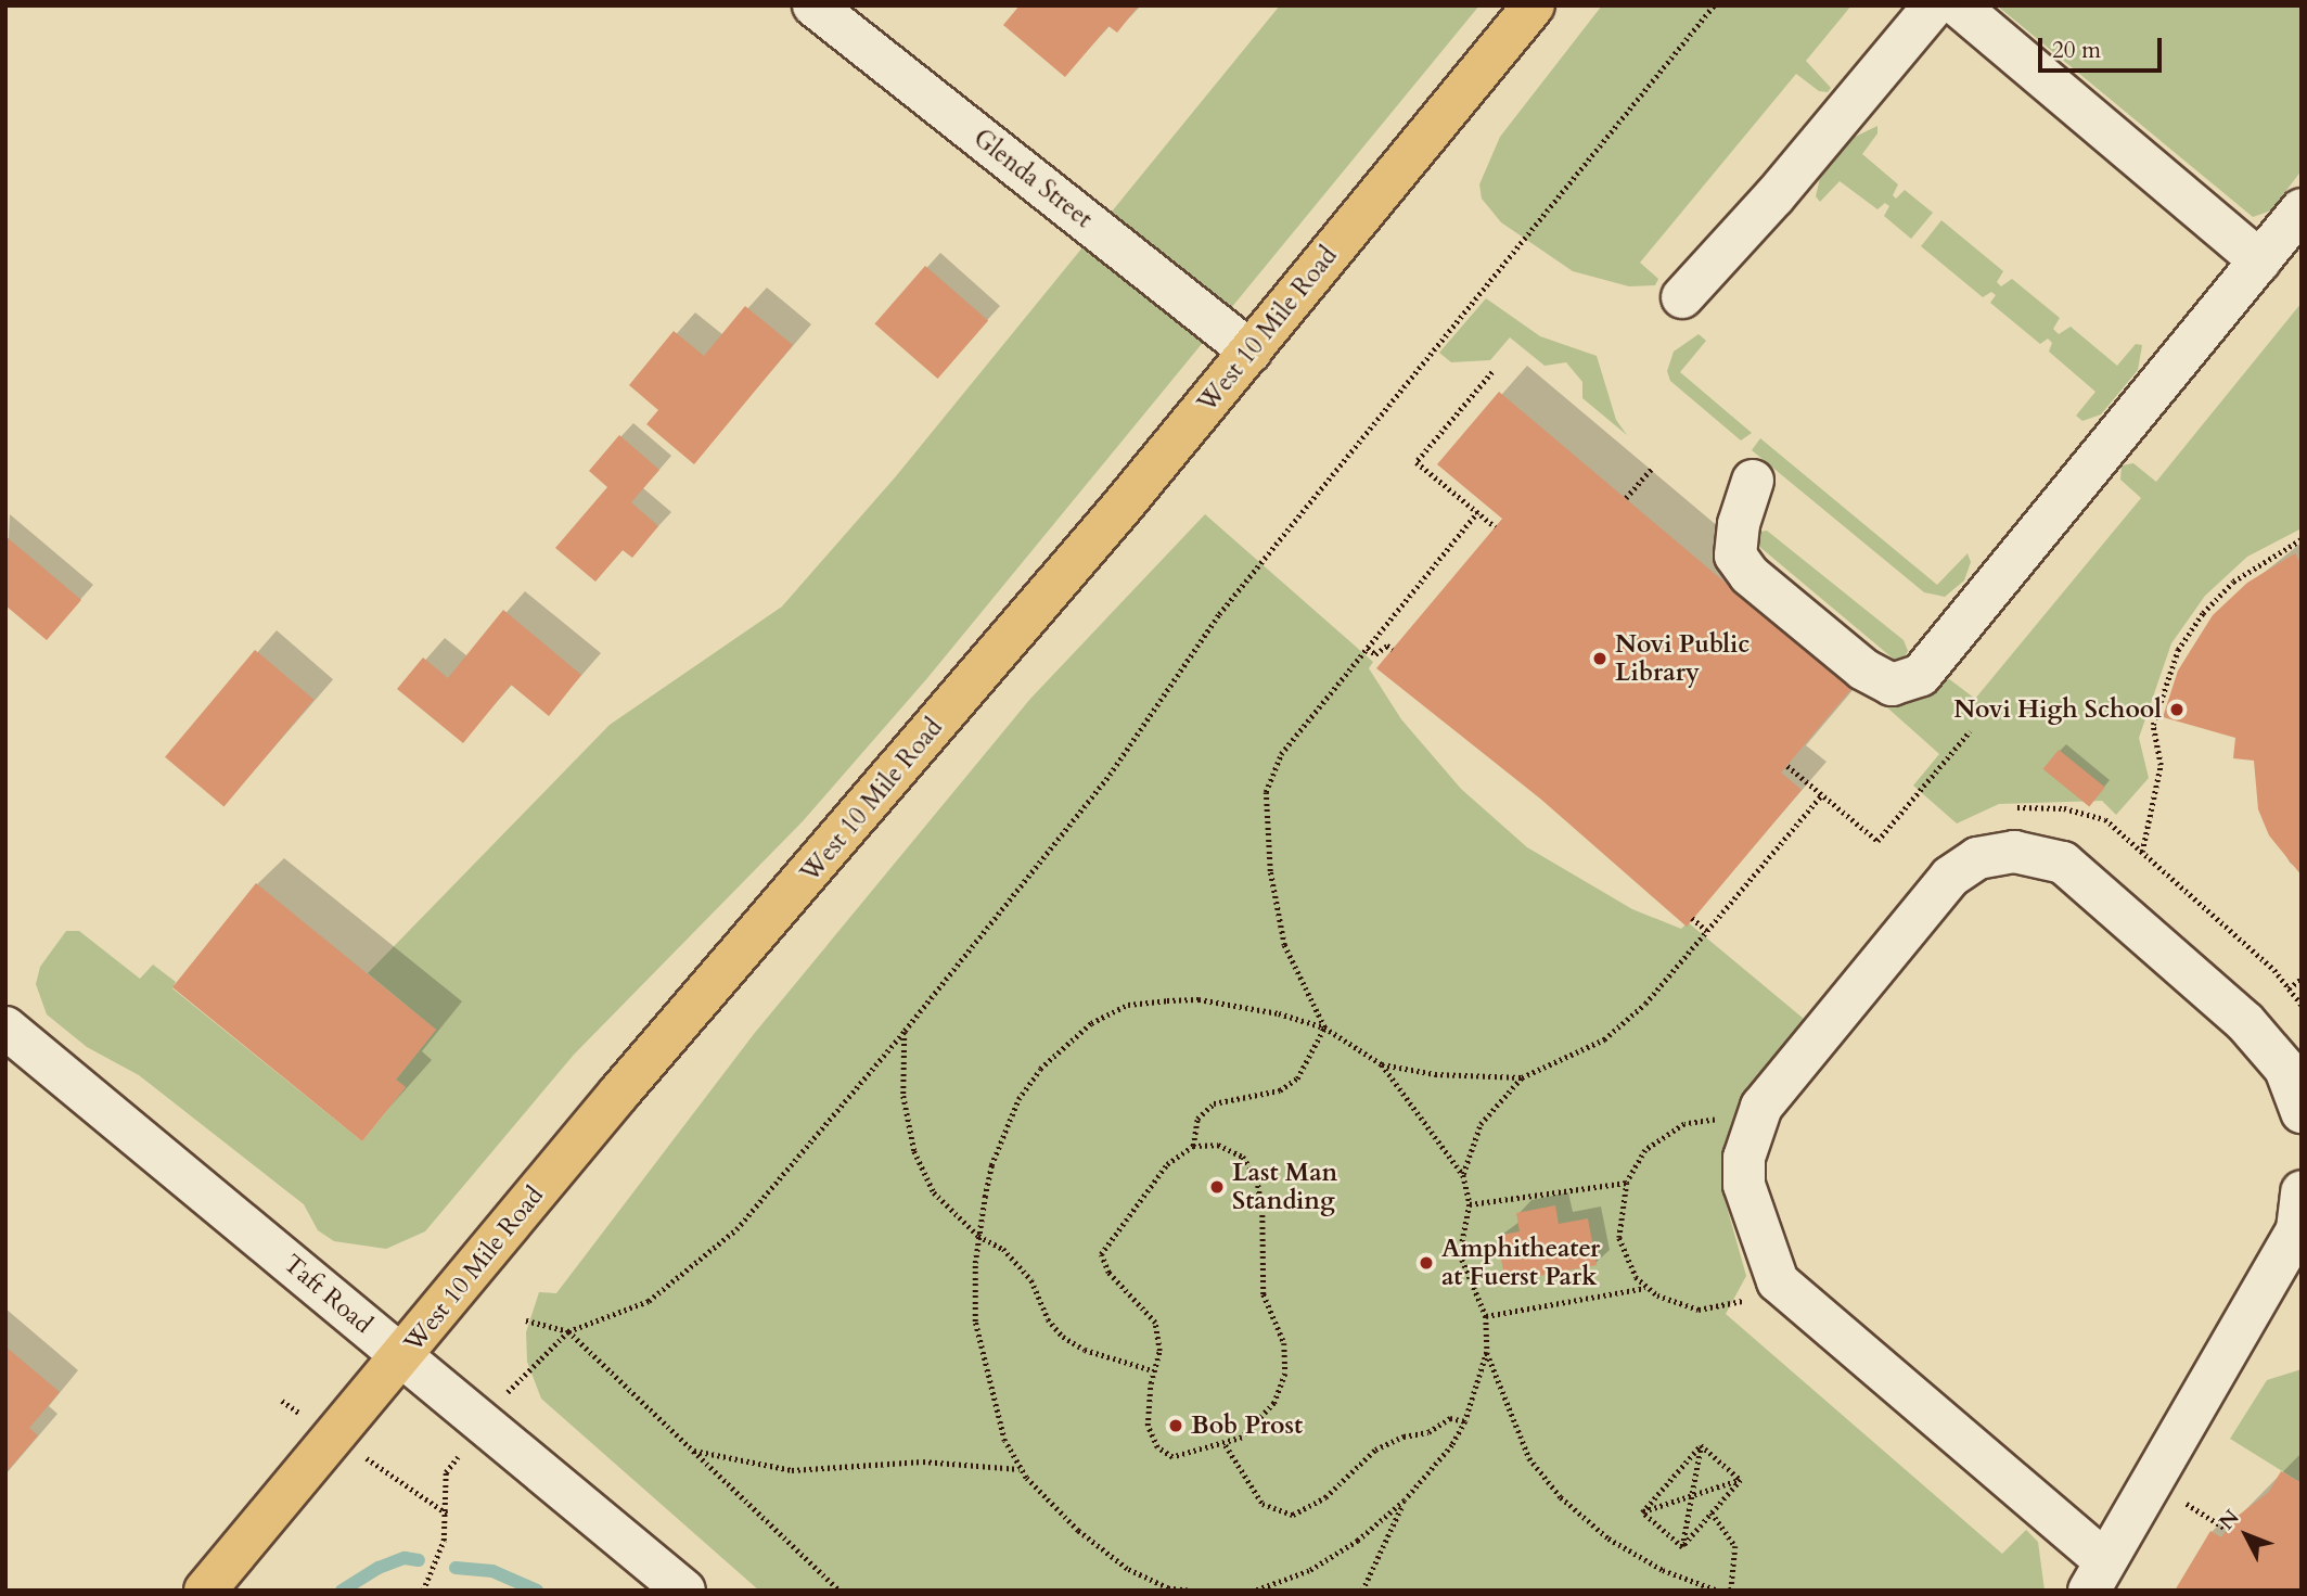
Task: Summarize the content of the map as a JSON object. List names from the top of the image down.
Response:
{
  "streets": {
    "main road": ["West 10 Mile Road"],
    "street": ["Glenda Street", "Taft Road"]
  },
  "crossings": [
    ["Glenda Street", "West 10 Mile Road"],
    ["West 10 Mile Road", "Taft Road"]
  ],
  "places": [
    "Novi Public Library",
    "Novi High School",
    "Last Man Standing",
    "Amphitheater at Fuerst Park",
    "Bob Prost"
  ],
  "scale_bar": "20 m",
  "north": "top left"
}
